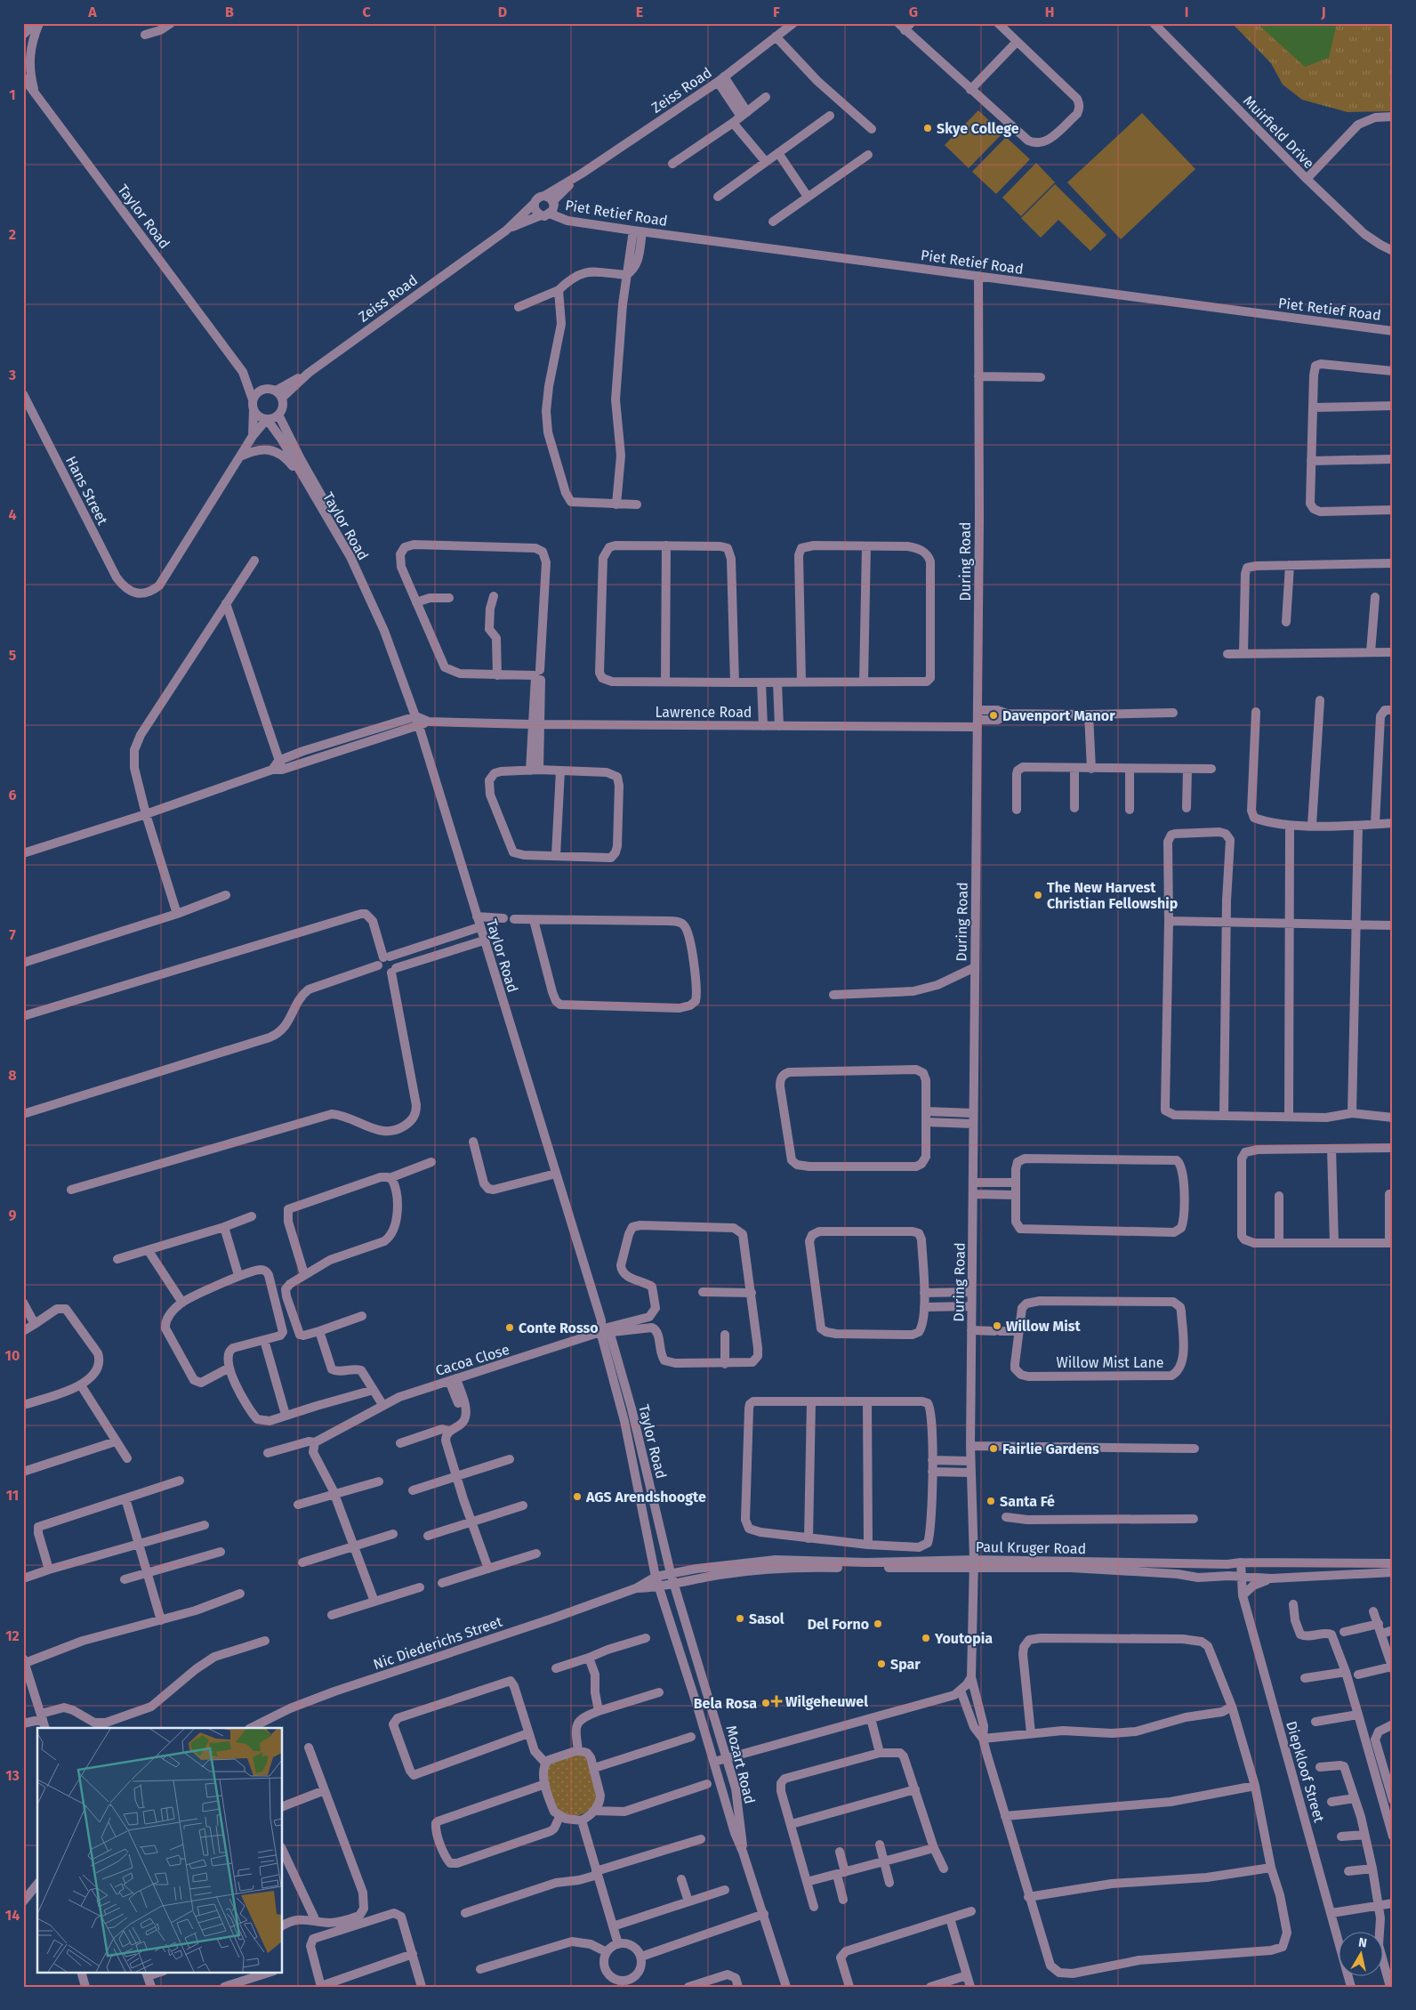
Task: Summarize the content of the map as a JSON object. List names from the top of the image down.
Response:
{
  "streets": {
    "street": [
      "Zeiss Road",
      "Muirfield Drive",
      "Piet Retief Road",
      "Taylor Road",
      "Hans Street",
      "During Road",
      "Lawrence Road",
      "Cacoa Close",
      "Willow Mist Lane",
      "Paul Kruger Road",
      "Nic Diederichs Street",
      "Mozart Road",
      "Diepkloof Street"
    ]
  },
  "crossings": [
    ["Zeiss Road", "Taylor Road"],
    ["Piet Retief Road", "During Road"],
    ["Taylor Road", "Lawrence Road"],
    ["Taylor Road", "Cacoa Close"],
    ["Taylor Road", "Paul Kruger Road"],
    ["Taylor Road", "Nic Diederichs Street"],
    ["Taylor Road", "Mozart Road"],
    ["During Road", "Lawrence Road"],
    ["During Road", "Paul Kruger Road"],
    ["Paul Kruger Road", "Nic Diederichs Street"],
    ["Paul Kruger Road", "Mozart Road"],
    ["Paul Kruger Road", "Diepkloof Street"],
    ["Nic Diederichs Street", "Mozart Road"]
  ],
  "places": {
    "other": [
      "Skye College",
      "Davenport Manor",
      "The New Harvest Christian Fellowship",
      "Willow Mist",
      "Conte Rosso",
      "Fairlie Gardens",
      "AGS Arendshoogte",
      "Santa Fé",
      "Sasol",
      "Del Forno",
      "Youtopia",
      "Spar",
      "Bela Rosa"
    ],
    "health": ["Wilgeheuwel"]
  },
  "north": "top",
  "grid": {
    "columns": [
      "A",
      "B",
      "C",
      "D",
      "E",
      "F",
      "G",
      "H",
      "I",
      "J"
    ],
    "rows": [
      "1",
      "2",
      "3",
      "4",
      "5",
      "6",
      "7",
      "8",
      "9",
      "10",
      "11",
      "12",
      "13",
      "14"
    ]
  }
}
